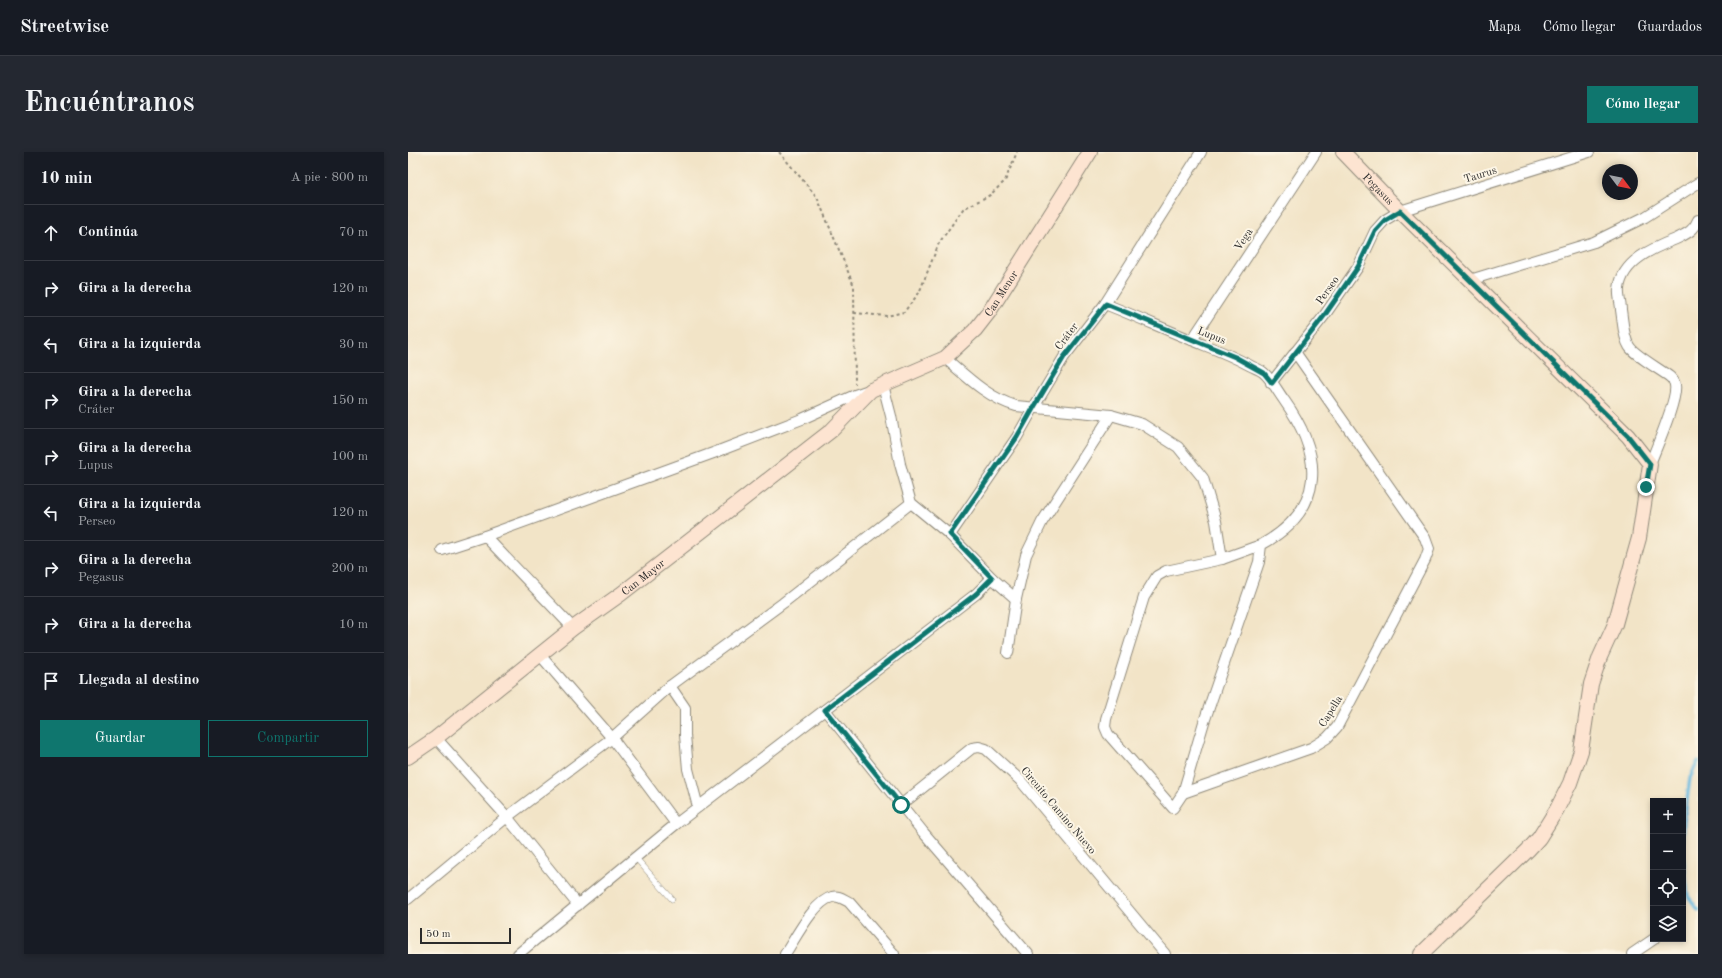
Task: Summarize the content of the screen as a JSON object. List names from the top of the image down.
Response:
{
  "streets": {
    "street": [
      "Taurus",
      "Pegasus",
      "Vega",
      "Perseo",
      "Can Menor",
      "Lupus",
      "Cráter",
      "Can Mayor",
      "Capella",
      "Circuito Camino Nuevo"
    ]
  },
  "crossings": [
    ["Taurus", "Pegasus"],
    ["Taurus", "Perseo"],
    ["Pegasus", "Perseo"],
    ["Vega", "Lupus"],
    ["Perseo", "Lupus"],
    ["Perseo", "Capella"],
    ["Can Menor", "Can Mayor"],
    ["Lupus", "Cráter"],
    ["Lupus", "Capella"]
  ],
  "scale_bar": "50 m",
  "north": "bottom right",
  "page": {
    "header": "Streetwise",
    "nav": ["Mapa", "Cómo llegar", "Guardados"],
    "buttons": [
      "Cómo llegar",
      ["Guardar", "Compartir"]
    ],
    "title": "Encuéntranos",
    "heading": ["10 min", "A pie · 800 m"],
    "list": [
      ["Continúa", "70 m"],
      ["Gira a la derecha", "120 m"],
      ["Gira a la izquierda", "30 m"],
      ["Gira a la derecha", "Cráter", "150 m"],
      ["Gira a la derecha", "Lupus", "100 m"],
      ["Gira a la izquierda", "Perseo", "120 m"],
      ["Gira a la derecha", "Pegasus", "200 m"],
      ["Gira a la derecha", "10 m"],
      "Llegada al destino"
    ],
    "map_buttons": ["+", "−"],
    "scale": "50 m"
  }
}
